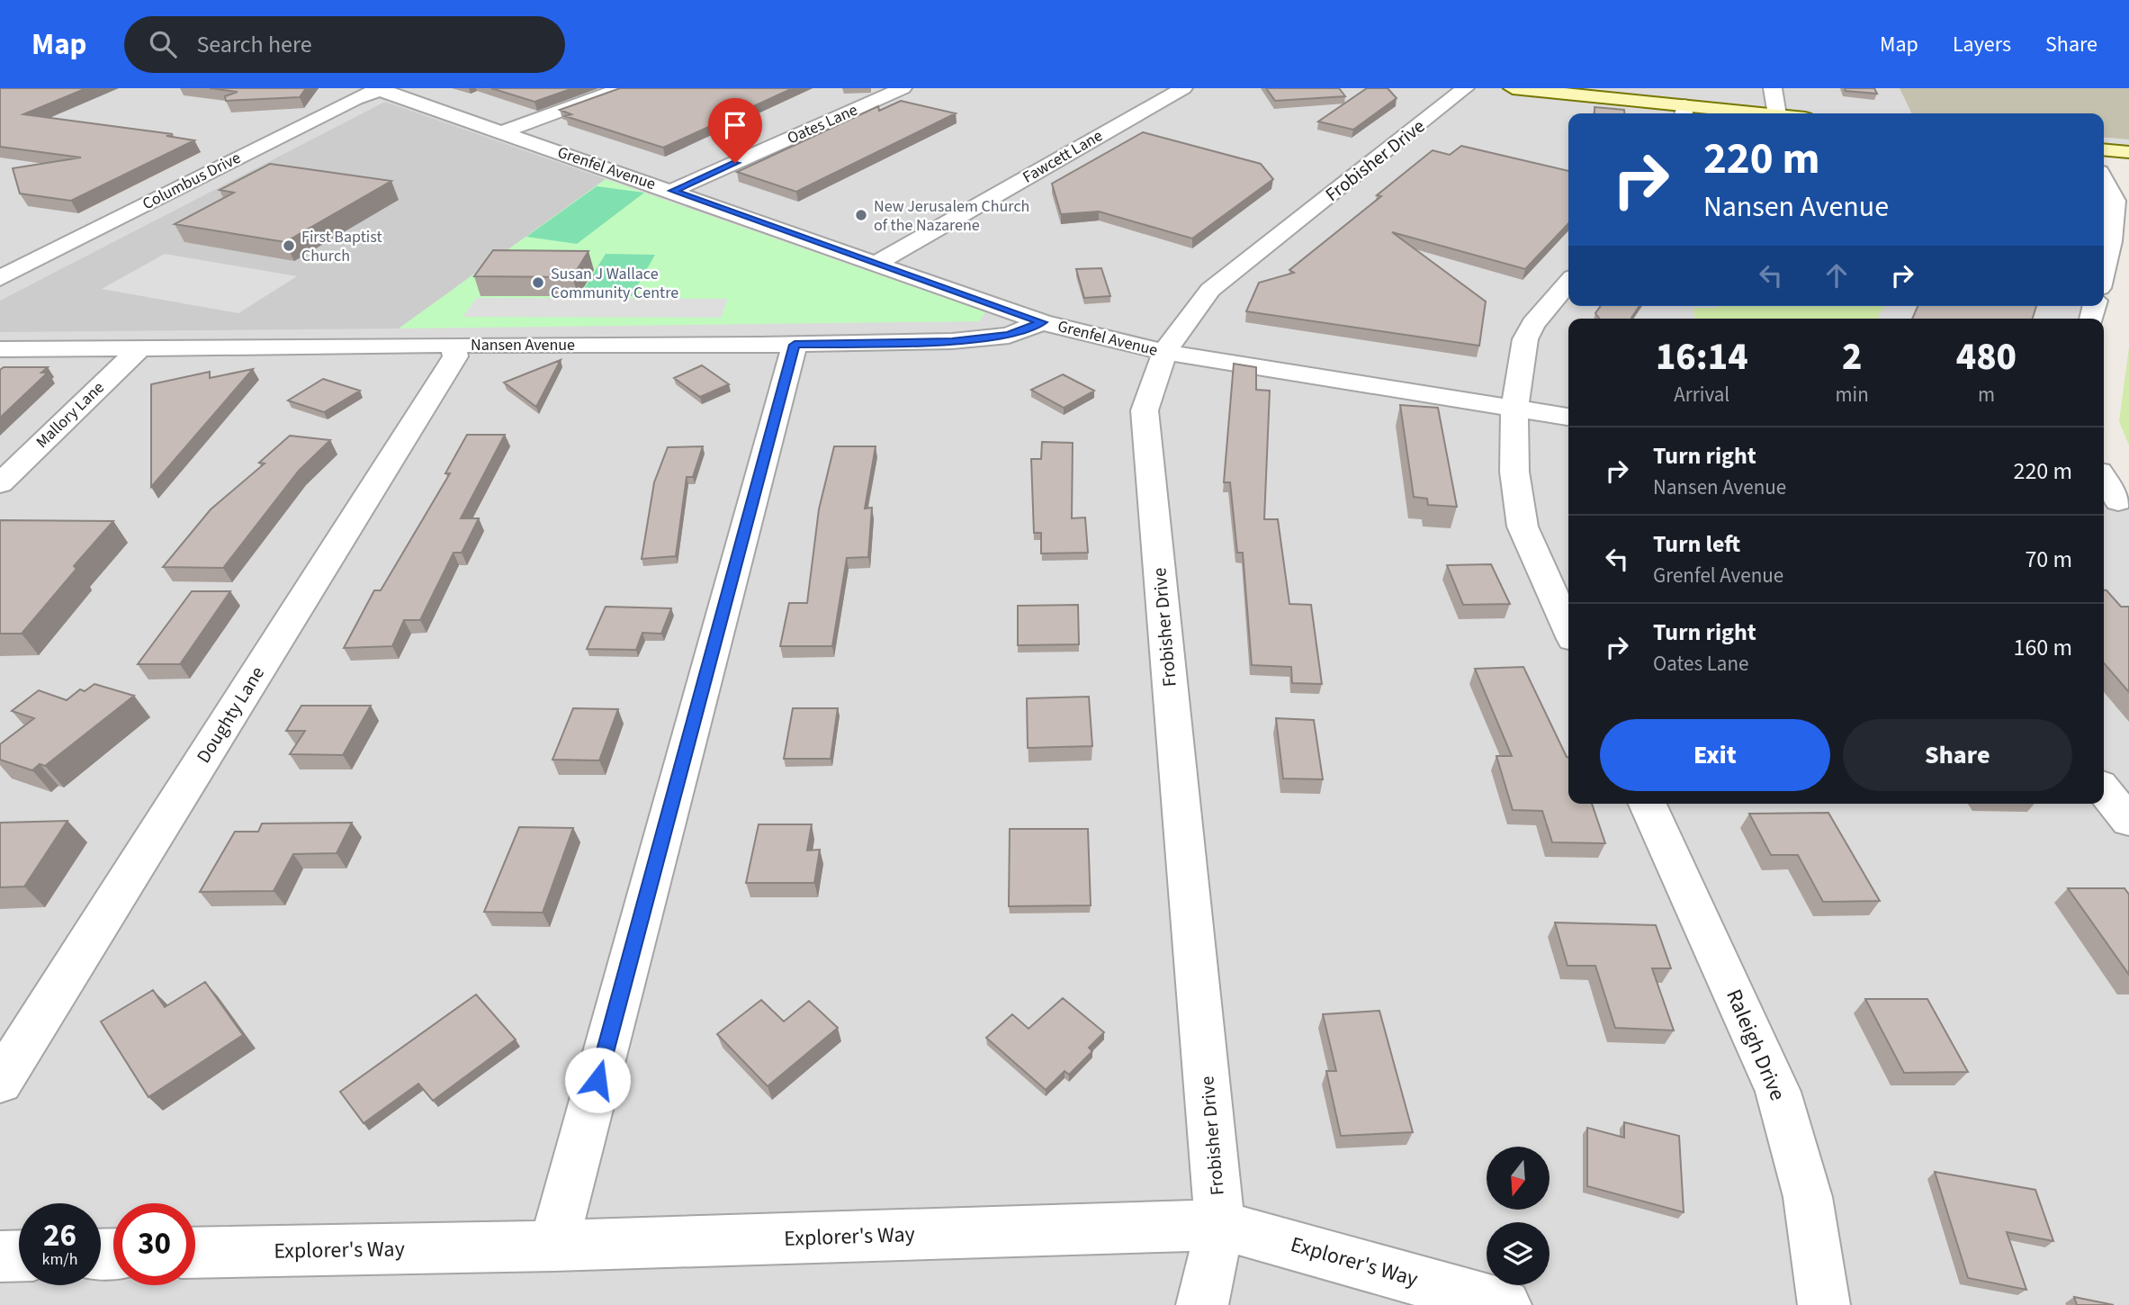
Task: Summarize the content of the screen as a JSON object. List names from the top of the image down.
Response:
{
  "streets": {
    "street": [
      "Oates Lane",
      "Fawcett Lane",
      "Frobisher Drive",
      "Grenfel Avenue",
      "Columbus Drive",
      "Nansen Avenue",
      "Mallory Lane",
      "Doughty Lane",
      "Raleigh Drive",
      "Explorer's Way"
    ]
  },
  "crossings": [
    ["Oates Lane", "Grenfel Avenue"],
    ["Fawcett Lane", "Grenfel Avenue"],
    ["Frobisher Drive", "Grenfel Avenue"],
    ["Frobisher Drive", "Explorer's Way"],
    ["Grenfel Avenue", "Columbus Drive"],
    ["Grenfel Avenue", "Nansen Avenue"],
    ["Nansen Avenue", "Mallory Lane"],
    ["Nansen Avenue", "Doughty Lane"]
  ],
  "places": ["New Jerusalem Church of the Nazarene", "First Baptist Church", "Susan J Wallace Community Centre"],
  "north": "bottom",
  "page": {
    "header": "Map",
    "search": "Search here",
    "nav": ["Map", "Layers", "Share"],
    "turn": ["220 m", "Nansen Avenue"],
    "eta": [
      "16:14",
      "Arrival",
      "2",
      "min",
      "480",
      "m"
    ],
    "list": [
      {
        "name": "Turn right",
        "note": "Nansen Avenue",
        "value": "220 m"
      },
      {
        "name": "Turn left",
        "note": "Grenfel Avenue",
        "value": "70 m"
      },
      {
        "name": "Turn right",
        "note": "Oates Lane",
        "value": "160 m"
      }
    ],
    "buttons": ["Exit", "Share"],
    "speed": "26 km/h",
    "limit": "30"
  }
}
